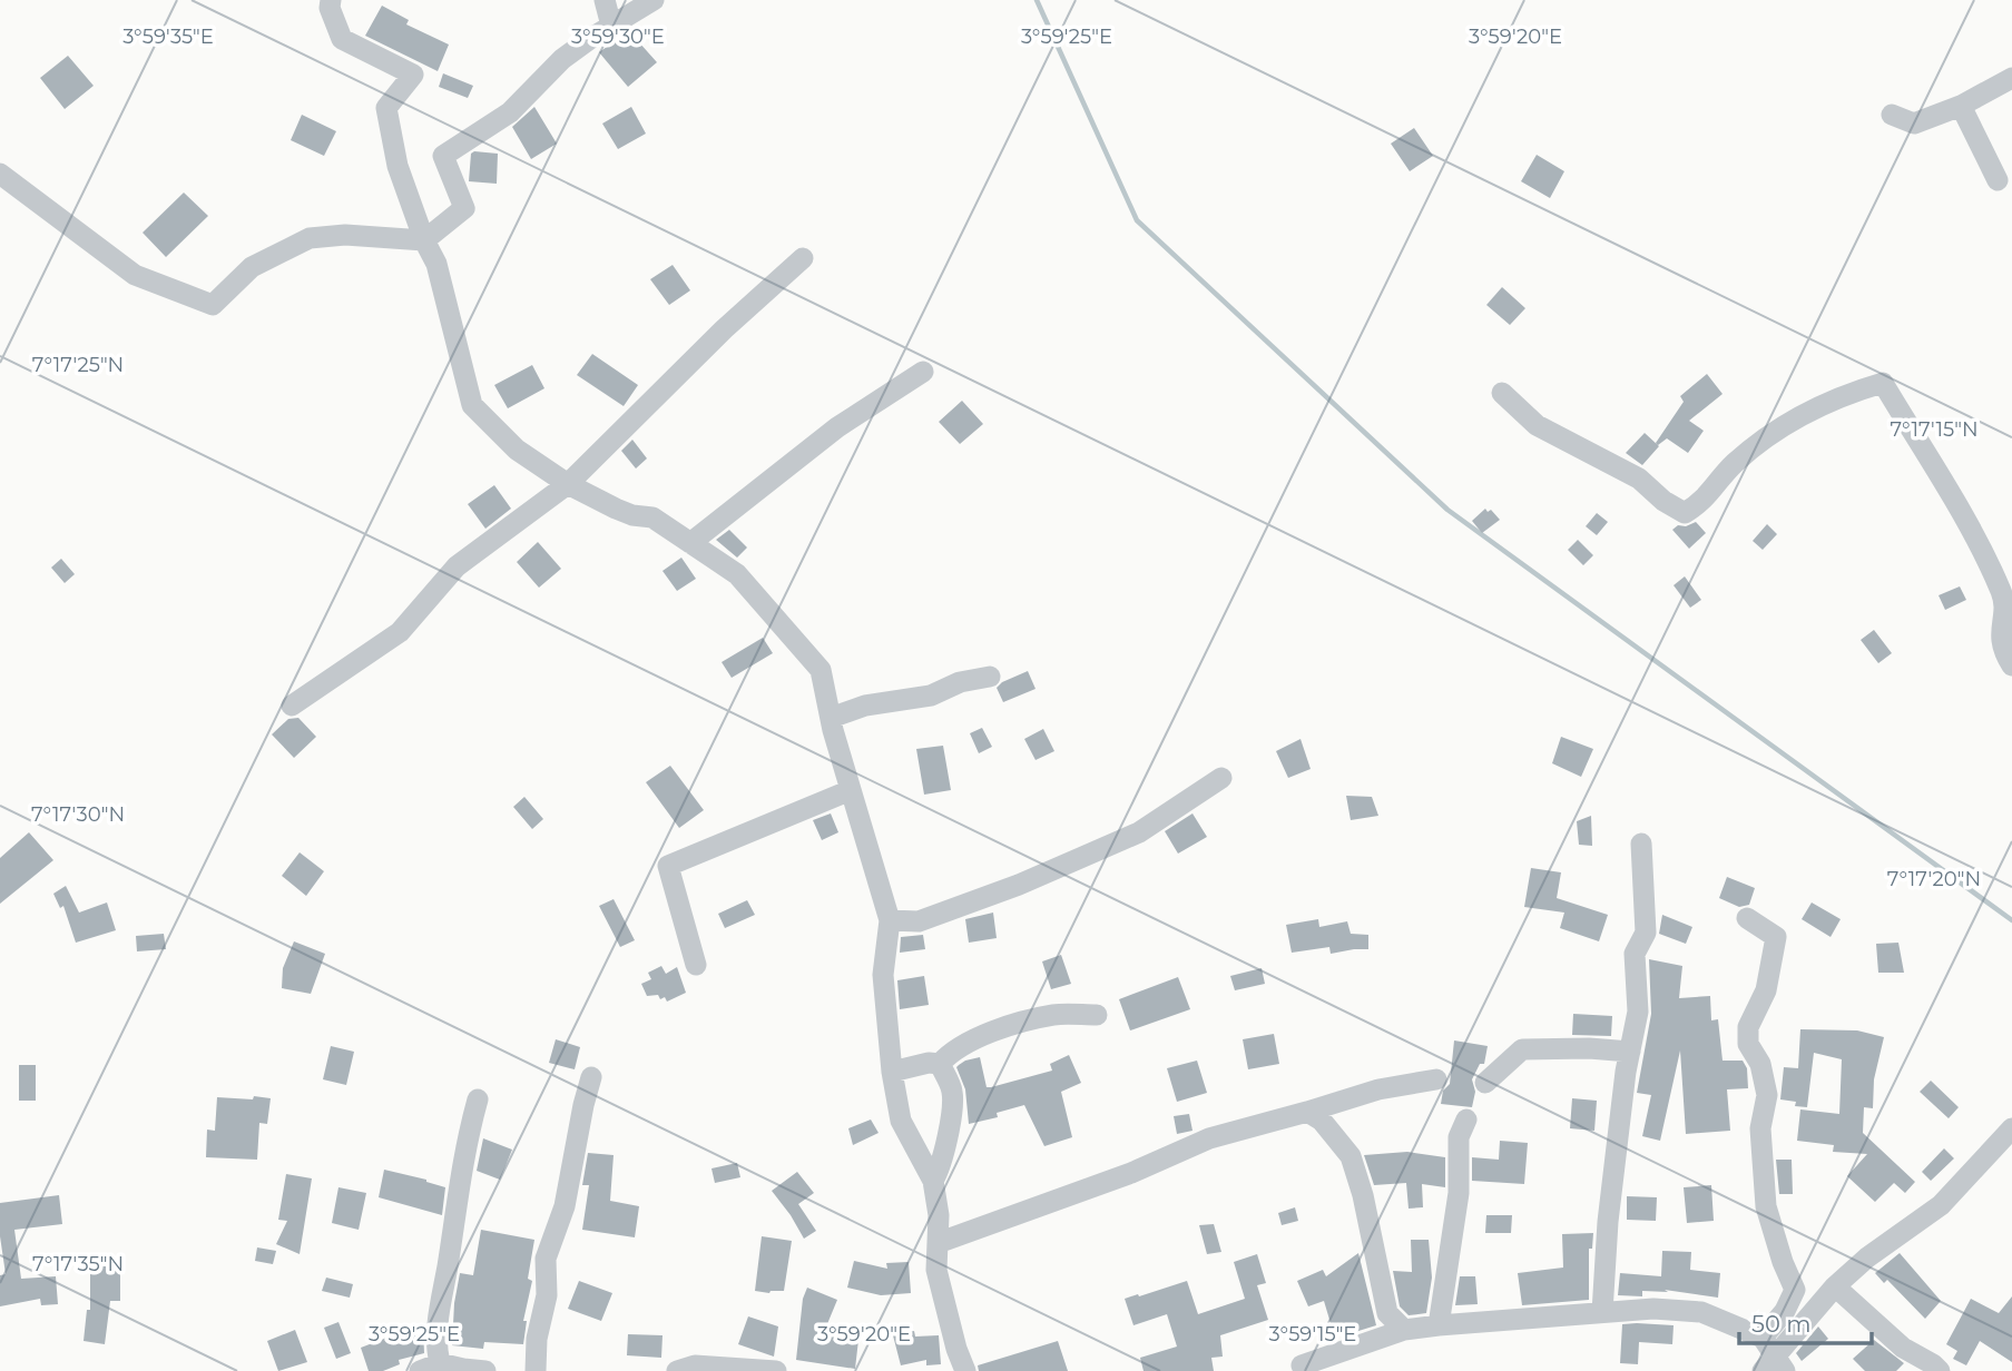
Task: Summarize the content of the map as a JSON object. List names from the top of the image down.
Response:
{
  "scale_bar": "50 m",
  "coordinates": [
    "3°59'35\"E",
    "3°59'30\"E",
    "3°59'25\"E",
    "3°59'20\"E",
    "7°17'25\"N",
    "7°17'15\"N",
    "7°17'30\"N",
    "7°17'20\"N",
    "7°17'35\"N",
    "3°59'15\"E"
  ]
}
